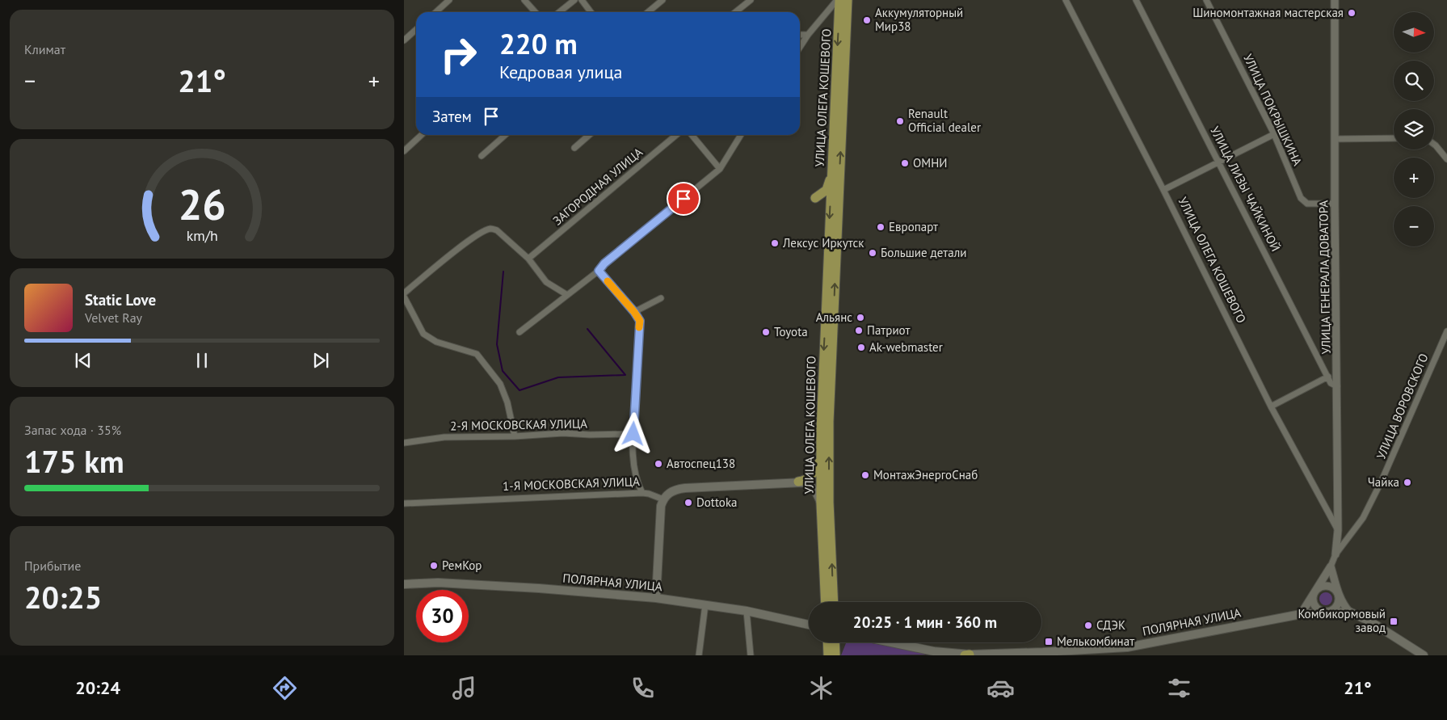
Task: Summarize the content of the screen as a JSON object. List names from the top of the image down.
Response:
{
  "streets": {
    "main road": ["УЛИЦА ОЛЕГА КОШЕВОГО", "ПОЛЯРНАЯ УЛИЦА"],
    "street": [
      "УЛИЦА ПОКРЫШКИНА",
      "ЗАГОРОДНАЯ УЛИЦА",
      "УЛИЦА ЛИЗЫ ЧАЙКИНОЙ",
      "УЛИЦА ГЕНЕРАЛА ДОВАТОРА",
      "УЛИЦА ВОРОВСКОГО",
      "2-Я МОСКОВСКАЯ УЛИЦА",
      "1-Я МОСКОВСКАЯ УЛИЦА"
    ]
  },
  "crossings": [
    ["УЛИЦА ОЛЕГА КОШЕВОГО", "УЛИЦА ГЕНЕРАЛА ДОВАТОРА"],
    ["УЛИЦА ПОКРЫШКИНА", "УЛИЦА ГЕНЕРАЛА ДОВАТОРА"],
    ["УЛИЦА ЛИЗЫ ЧАЙКИНОЙ", "УЛИЦА ГЕНЕРАЛА ДОВАТОРА"],
    ["УЛИЦА ГЕНЕРАЛА ДОВАТОРА", "УЛИЦА ВОРОВСКОГО"],
    ["УЛИЦА ВОРОВСКОГО", "ПОЛЯРНАЯ УЛИЦА"]
  ],
  "places": {
    "other": [
      "Шиномонтажная мастерская",
      "Аккумуляторный Мир38",
      "Renault Official dealer",
      "ОМНИ",
      "Европарт",
      "Лексус Иркутск",
      "Большие детали",
      "Альянс",
      "Патриот",
      "Toyota",
      "Ak-webmaster",
      "Автоспец138",
      "МонтажЭнергоСнаб",
      "Чайка",
      "Dottoka",
      "РемКор",
      "СДЭК"
    ],
    "transit": ["Комбикормовый завод", "Мелькомбинат"]
  },
  "north": "right",
  "page": {
    "tile": [
      "Климат",
      ["Запас хода · 35%", "175 km"],
      ["Прибытие", "20:25"]
    ],
    "map_buttons": ["+", "−"],
    "turn": ["220 m", "Кедровая улица"],
    "heat": ["−", "21°", "+"],
    "then": "Затем",
    "song": ["Static Love", "Velvet Ray"],
    "limit": "30",
    "trip": "20:25 · 1 мин · 360 m",
    "tabs": ["20:24", "21°"],
    "gauge": ["26", "km/h"]
  }
}
